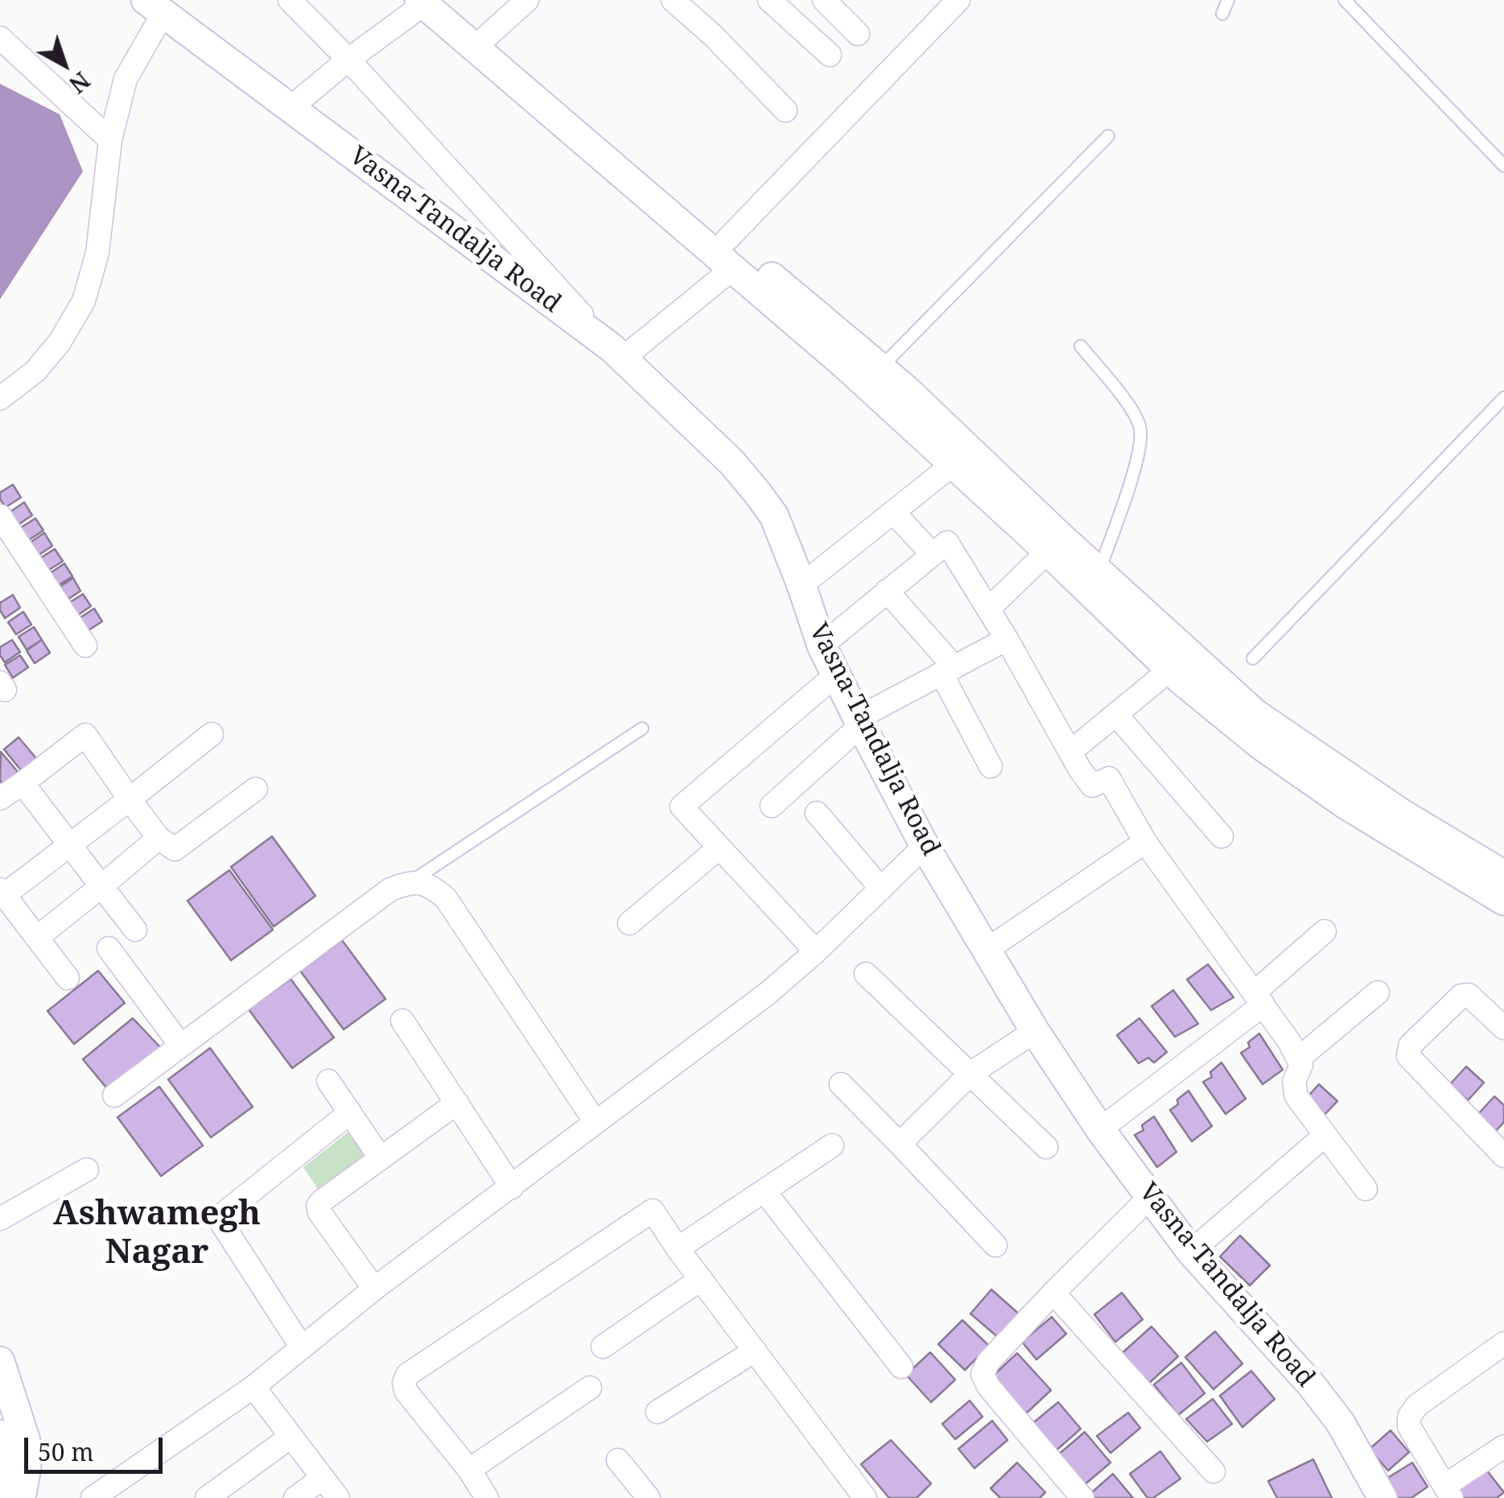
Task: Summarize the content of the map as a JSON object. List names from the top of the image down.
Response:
{
  "streets": {
    "street": ["Vasna-Tandalja Road"]
  },
  "districts": ["Ashwamegh Nagar"],
  "scale_bar": "50 m",
  "north": "bottom right"
}
